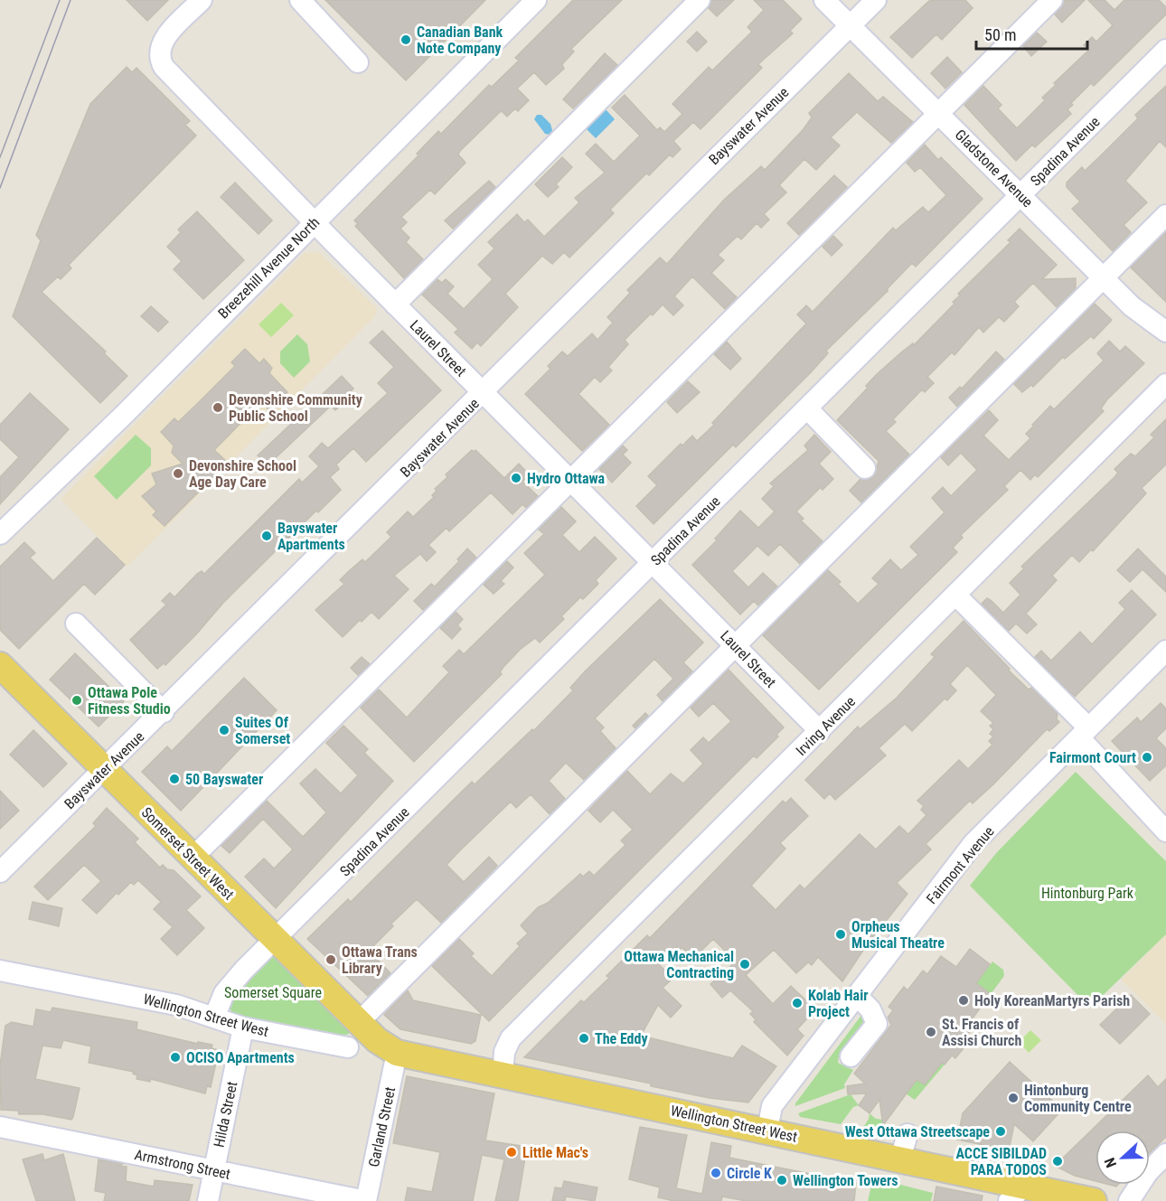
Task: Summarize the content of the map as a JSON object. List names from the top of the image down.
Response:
{
  "streets": {
    "main road": ["Somerset Street West", "Wellington Street West"],
    "street": [
      "Bayswater Avenue",
      "Spadina Avenue",
      "Gladstone Avenue",
      "Breezehill Avenue North",
      "Laurel Street",
      "Irving Avenue",
      "Fairmont Avenue",
      "Hilda Street",
      "Garland Street",
      "Armstrong Street"
    ]
  },
  "crossings": [
    ["Bayswater Avenue", "Gladstone Avenue"],
    ["Bayswater Avenue", "Laurel Street"],
    ["Bayswater Avenue", "Somerset Street West"],
    ["Spadina Avenue", "Gladstone Avenue"],
    ["Spadina Avenue", "Laurel Street"],
    ["Spadina Avenue", "Somerset Street West"],
    ["Spadina Avenue", "Wellington Street West"],
    ["Breezehill Avenue North", "Laurel Street"],
    ["Laurel Street", "Irving Avenue"],
    ["Irving Avenue", "Wellington Street West"],
    ["Somerset Street West", "Wellington Street West"],
    ["Somerset Street West", "Garland Street"],
    ["Fairmont Avenue", "Wellington Street West"],
    ["Wellington Street West", "Hilda Street"],
    ["Wellington Street West", "Garland Street"],
    ["Hilda Street", "Armstrong Street"],
    ["Garland Street", "Armstrong Street"]
  ],
  "parks": ["Hintonburg Park", "Somerset Square"],
  "places": [
    "Canadian Bank Note Company",
    "Devonshire Community Public School",
    "Devonshire School Age Day Care",
    "Hydro Ottawa",
    "Bayswater Apartments",
    "Ottawa Pole Fitness Studio",
    "Suites Of Somerset",
    "Fairmont Court",
    "50 Bayswater",
    "Orpheus Musical Theatre",
    "Ottawa Trans Library",
    "Ottawa Mechanical Contracting",
    "Holy KoreanMartyrs Parish",
    "Kolab Hair Project",
    "St. Francis of Assisi Church",
    "The Eddy",
    "OCISO Apartments",
    "Hintonburg Community Centre",
    "West Ottawa Streetscape",
    "Little Mac's",
    "ACCE SIBILDAD PARA TODOS",
    "Circle K",
    "Wellington Towers"
  ],
  "scale_bar": "50 m",
  "north": "left"
}
